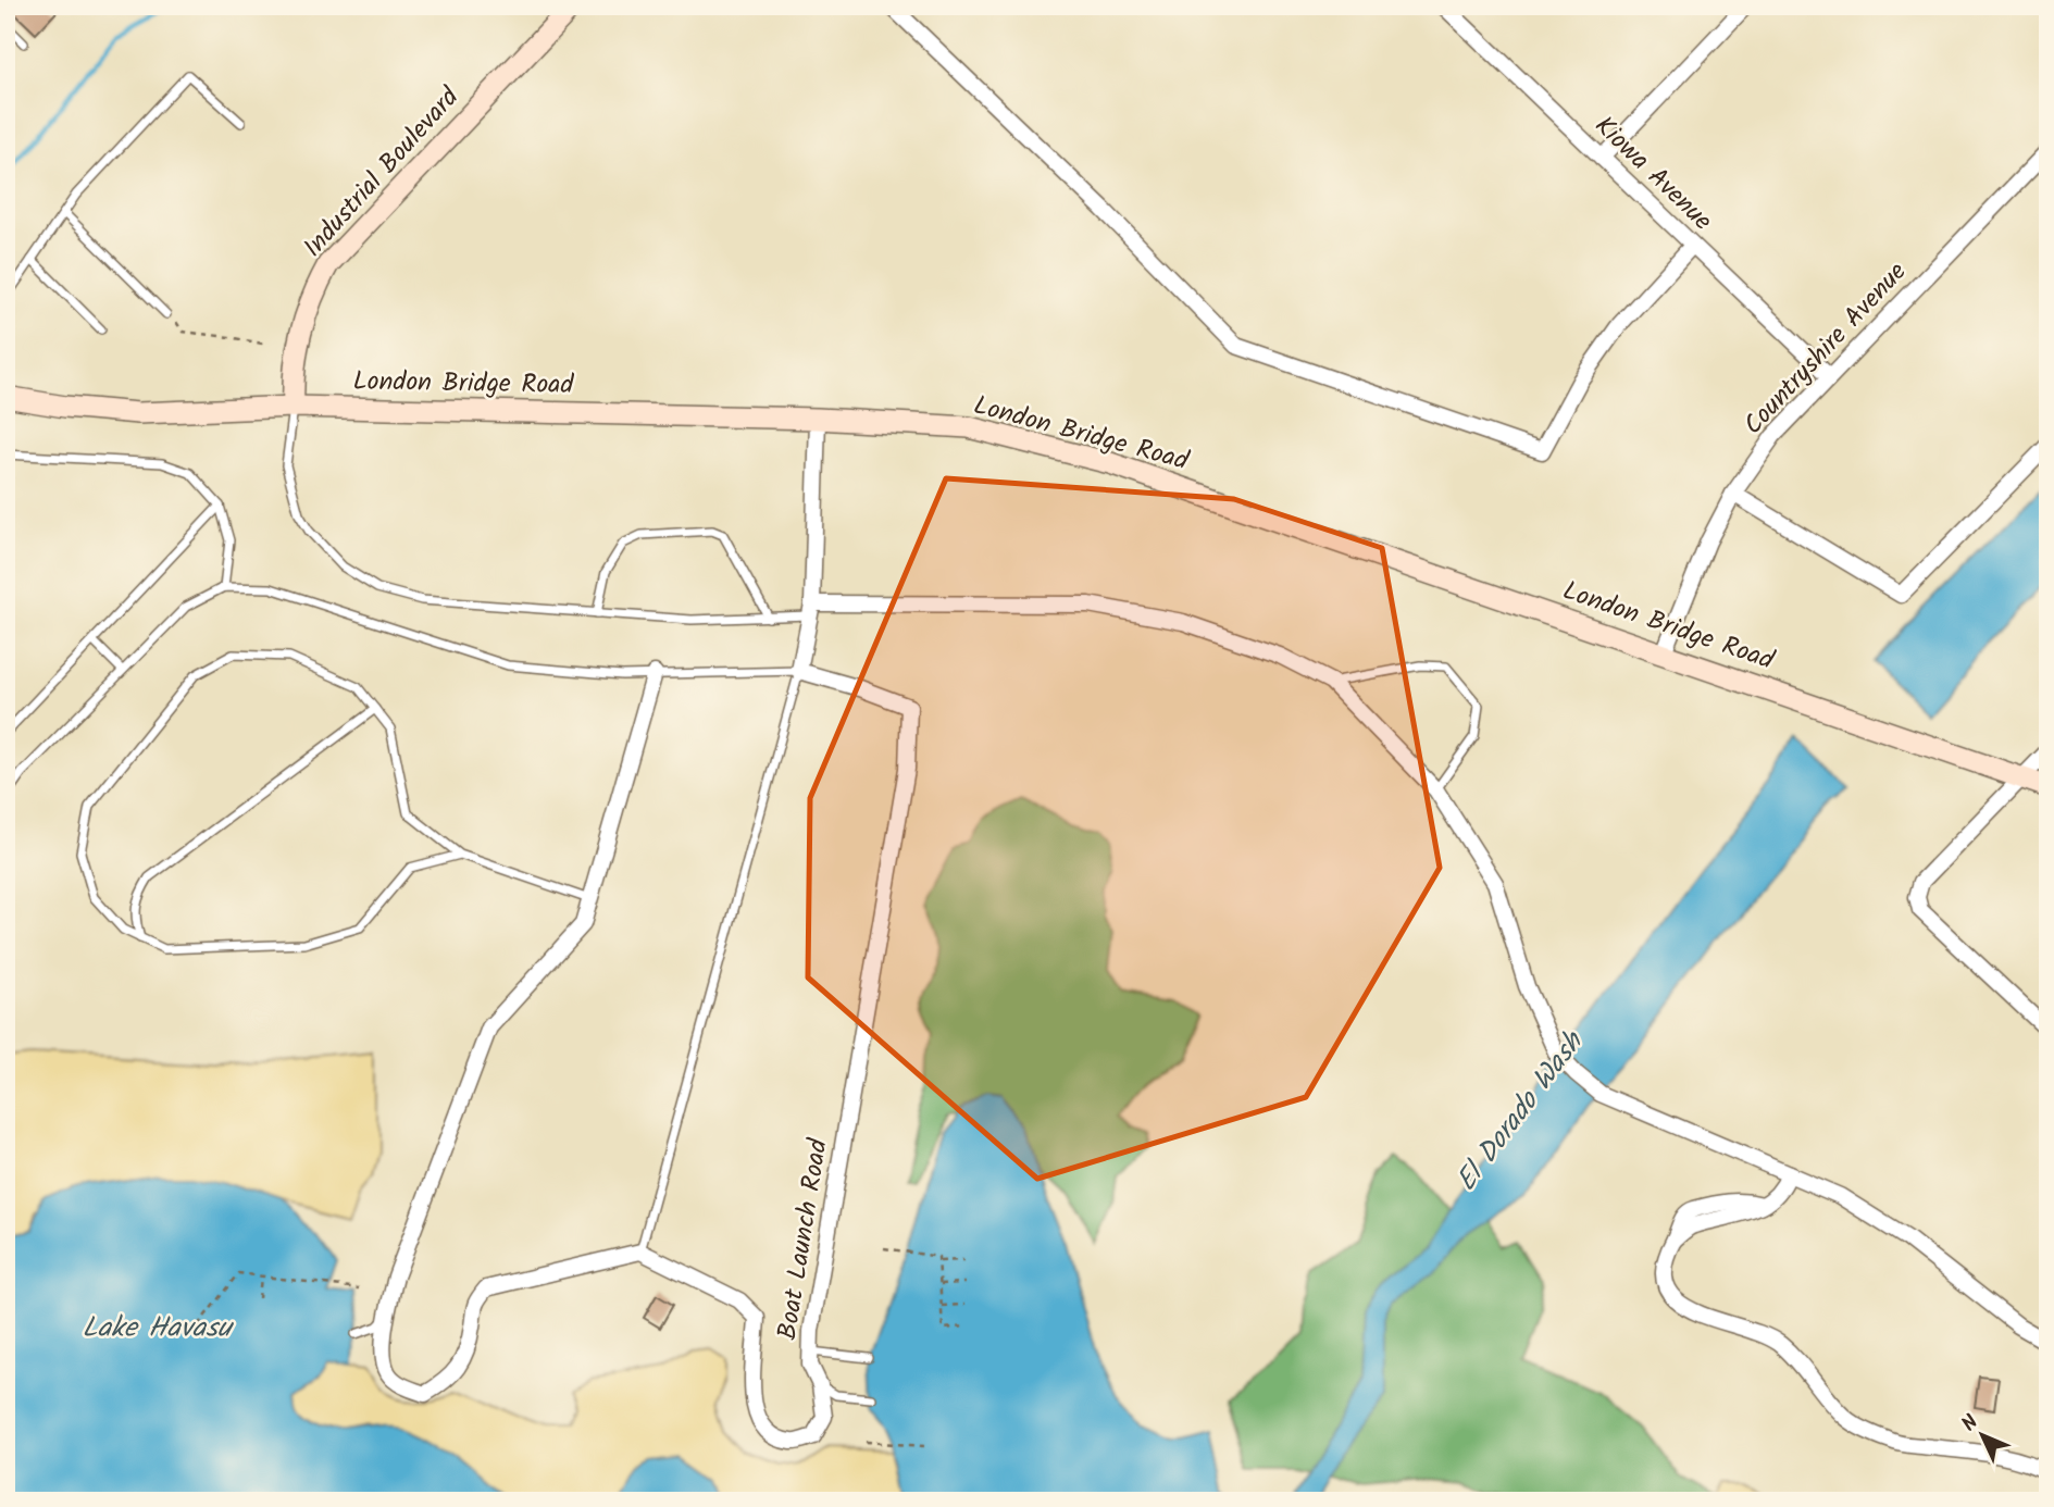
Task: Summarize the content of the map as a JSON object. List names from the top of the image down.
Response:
{
  "streets": {
    "street": [
      "Industrial Boulevard",
      "Kiowa Avenue",
      "Countryshire Avenue",
      "London Bridge Road",
      "Boat Launch Road"
    ]
  },
  "crossings": [
    ["Industrial Boulevard", "London Bridge Road"],
    ["Kiowa Avenue", "Countryshire Avenue"],
    ["Countryshire Avenue", "London Bridge Road"]
  ],
  "water": ["El Dorado Wash", "Lake Havasu"],
  "north": "top left"
}
